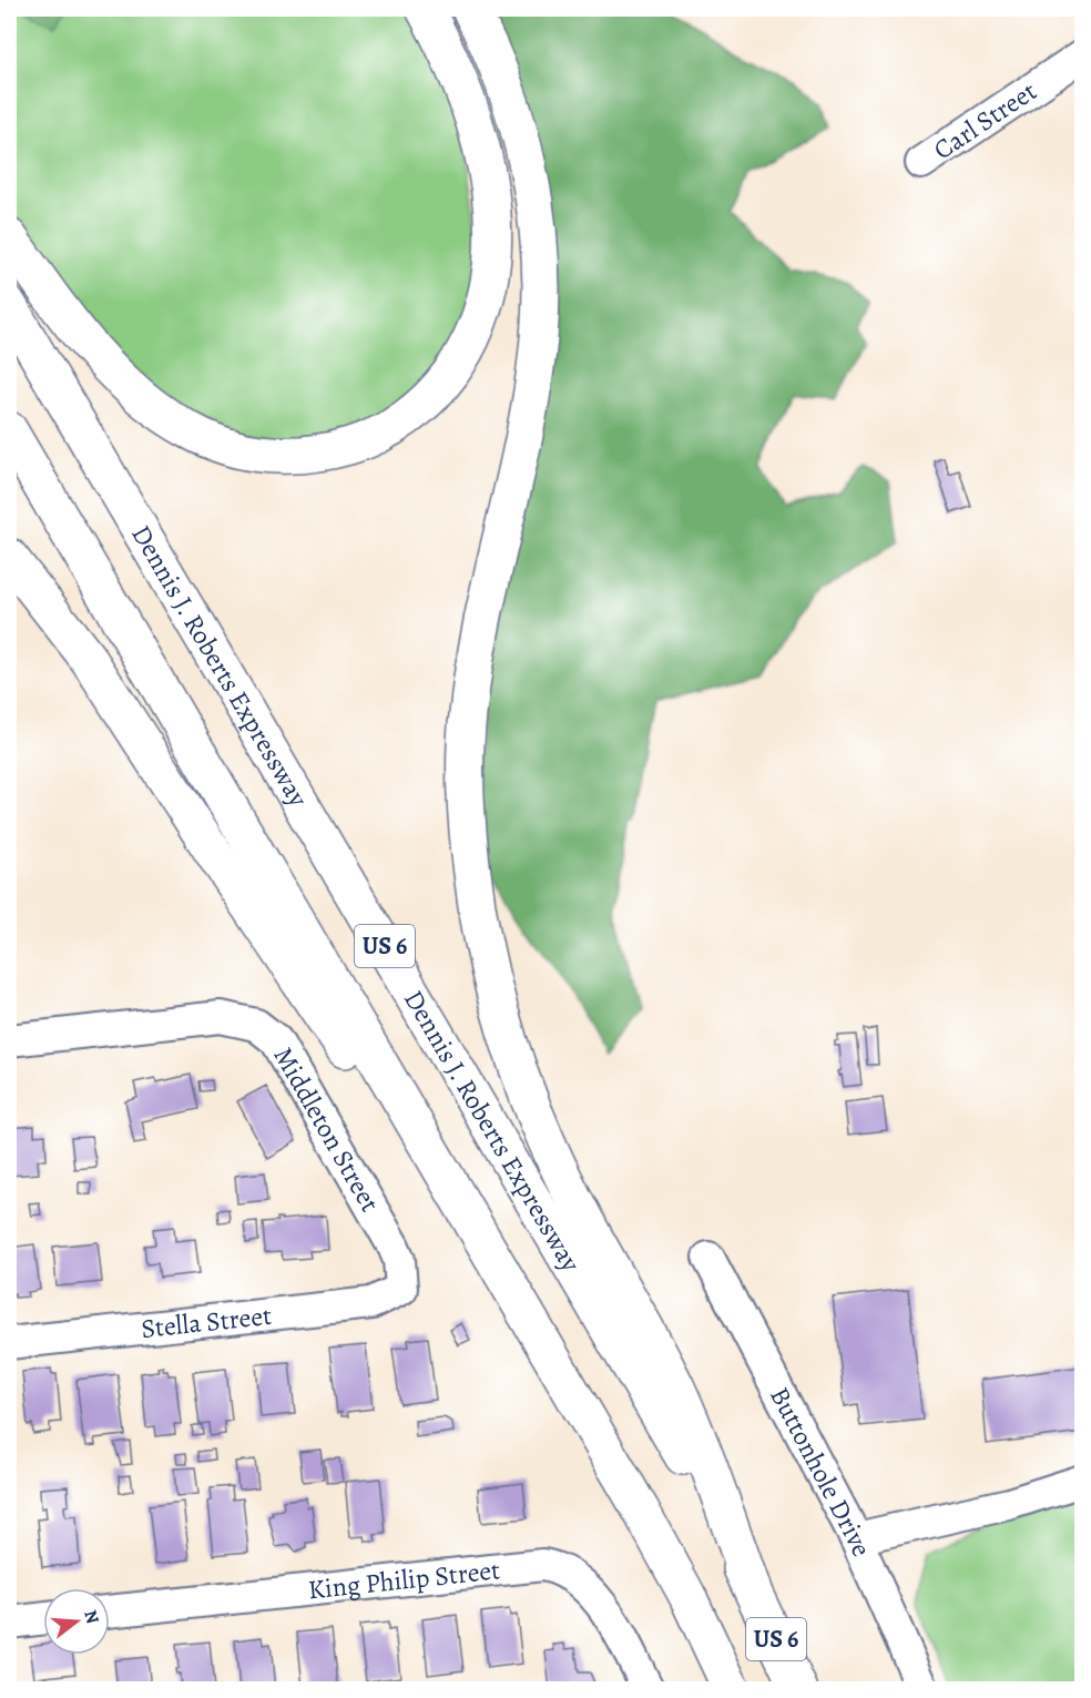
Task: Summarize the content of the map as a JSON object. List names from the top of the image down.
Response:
{
  "streets": {
    "highway": ["Dennis J. Roberts Expressway", "US 6"],
    "street": [
      "Carl Street",
      "Middleton Street",
      "Stella Street",
      "Buttonhole Drive",
      "King Philip Street"
    ]
  },
  "crossings": [
    ["Middleton Street", "Stella Street"]
  ],
  "north": "right"
}
